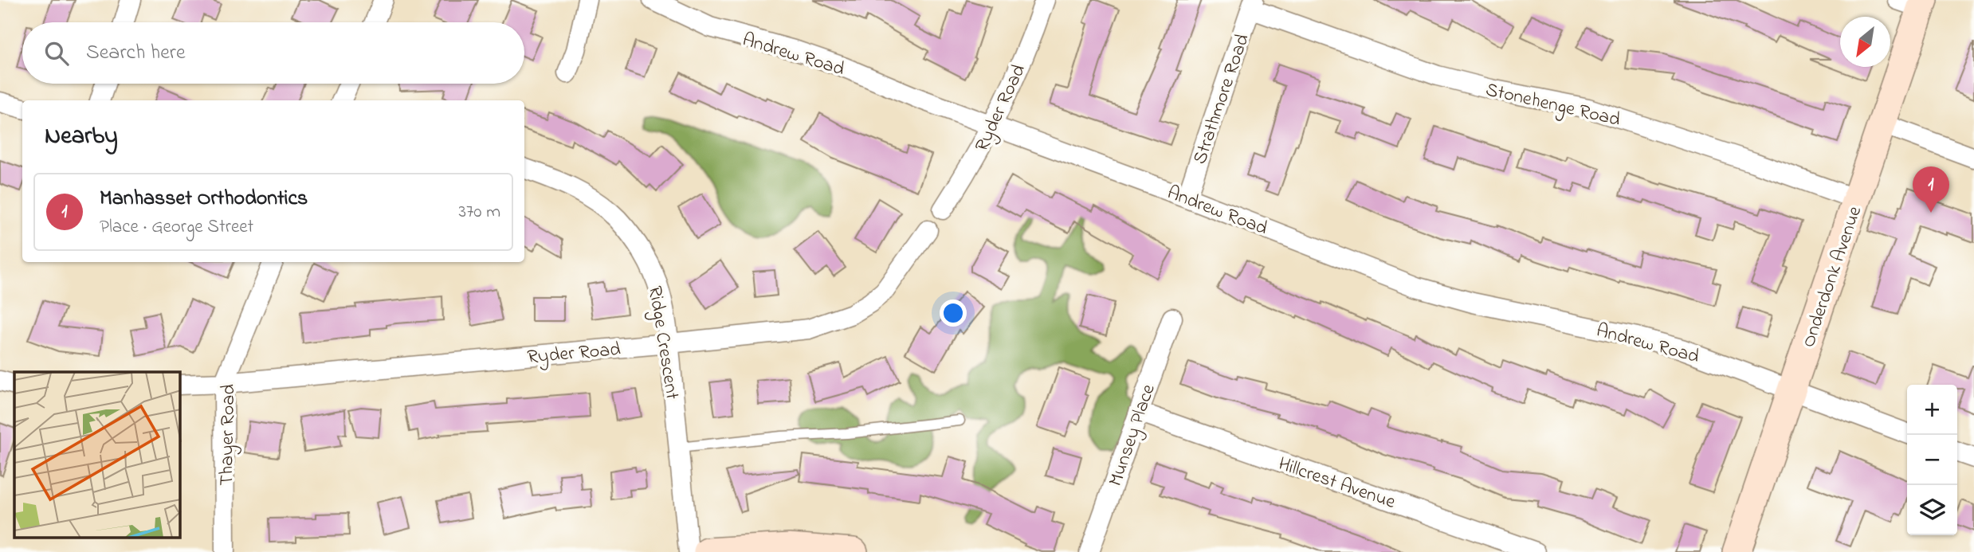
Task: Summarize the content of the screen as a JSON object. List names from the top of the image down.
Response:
{
  "streets": {
    "street": [
      "Andrew Road",
      "Strathmore Road",
      "Stonehenge Road",
      "Ryder Road",
      "Onderdonk Avenue",
      "Ridge Crescent",
      "Thayer Road",
      "Munsey Place",
      "Hillcrest Avenue"
    ]
  },
  "crossings": [
    ["Andrew Road", "Strathmore Road"],
    ["Andrew Road", "Ryder Road"],
    ["Andrew Road", "Onderdonk Avenue"],
    ["Strathmore Road", "Stonehenge Road"],
    ["Stonehenge Road", "Onderdonk Avenue"],
    ["Ryder Road", "Ridge Crescent"],
    ["Ryder Road", "Thayer Road"],
    ["Munsey Place", "Hillcrest Avenue"]
  ],
  "north": "bottom left",
  "page": {
    "search": "Search here",
    "heading": "Nearby",
    "pins": "1",
    "list": [
      {
        "mark": "1",
        "name": "Manhasset Orthodontics",
        "note": "Place · George Street",
        "value": "370 m"
      }
    ],
    "map_buttons": ["+", "−"]
  }
}
